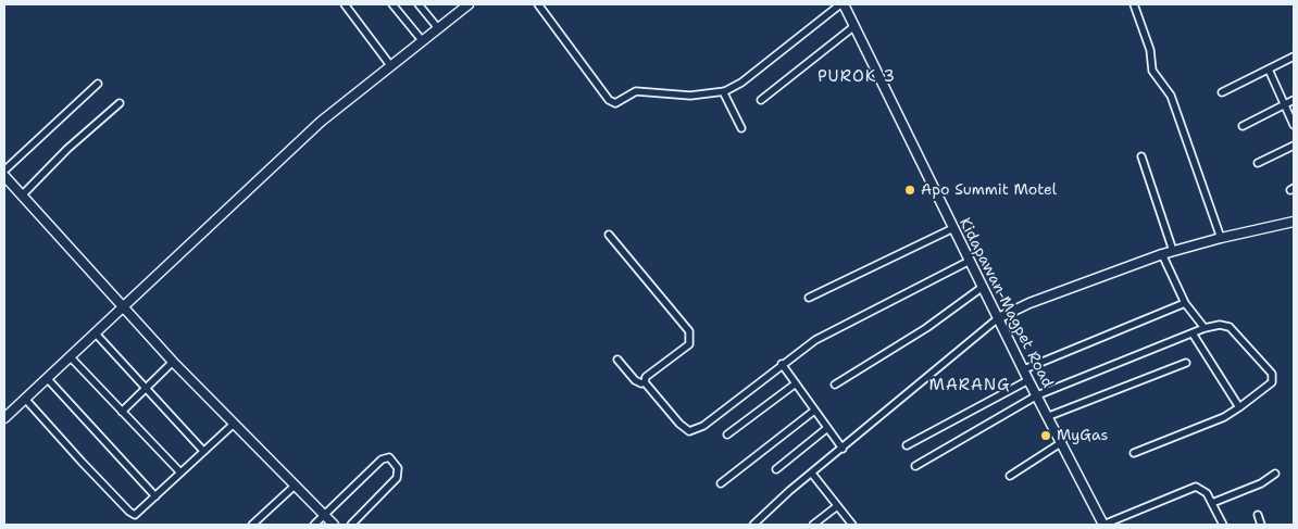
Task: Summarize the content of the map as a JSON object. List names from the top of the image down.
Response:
{
  "streets": {
    "street": ["Kidapawan-Magpet Road"]
  },
  "districts": ["PUROK 3", "MARANG"],
  "places": ["Apo Summit Motel", "MyGas"]
}
